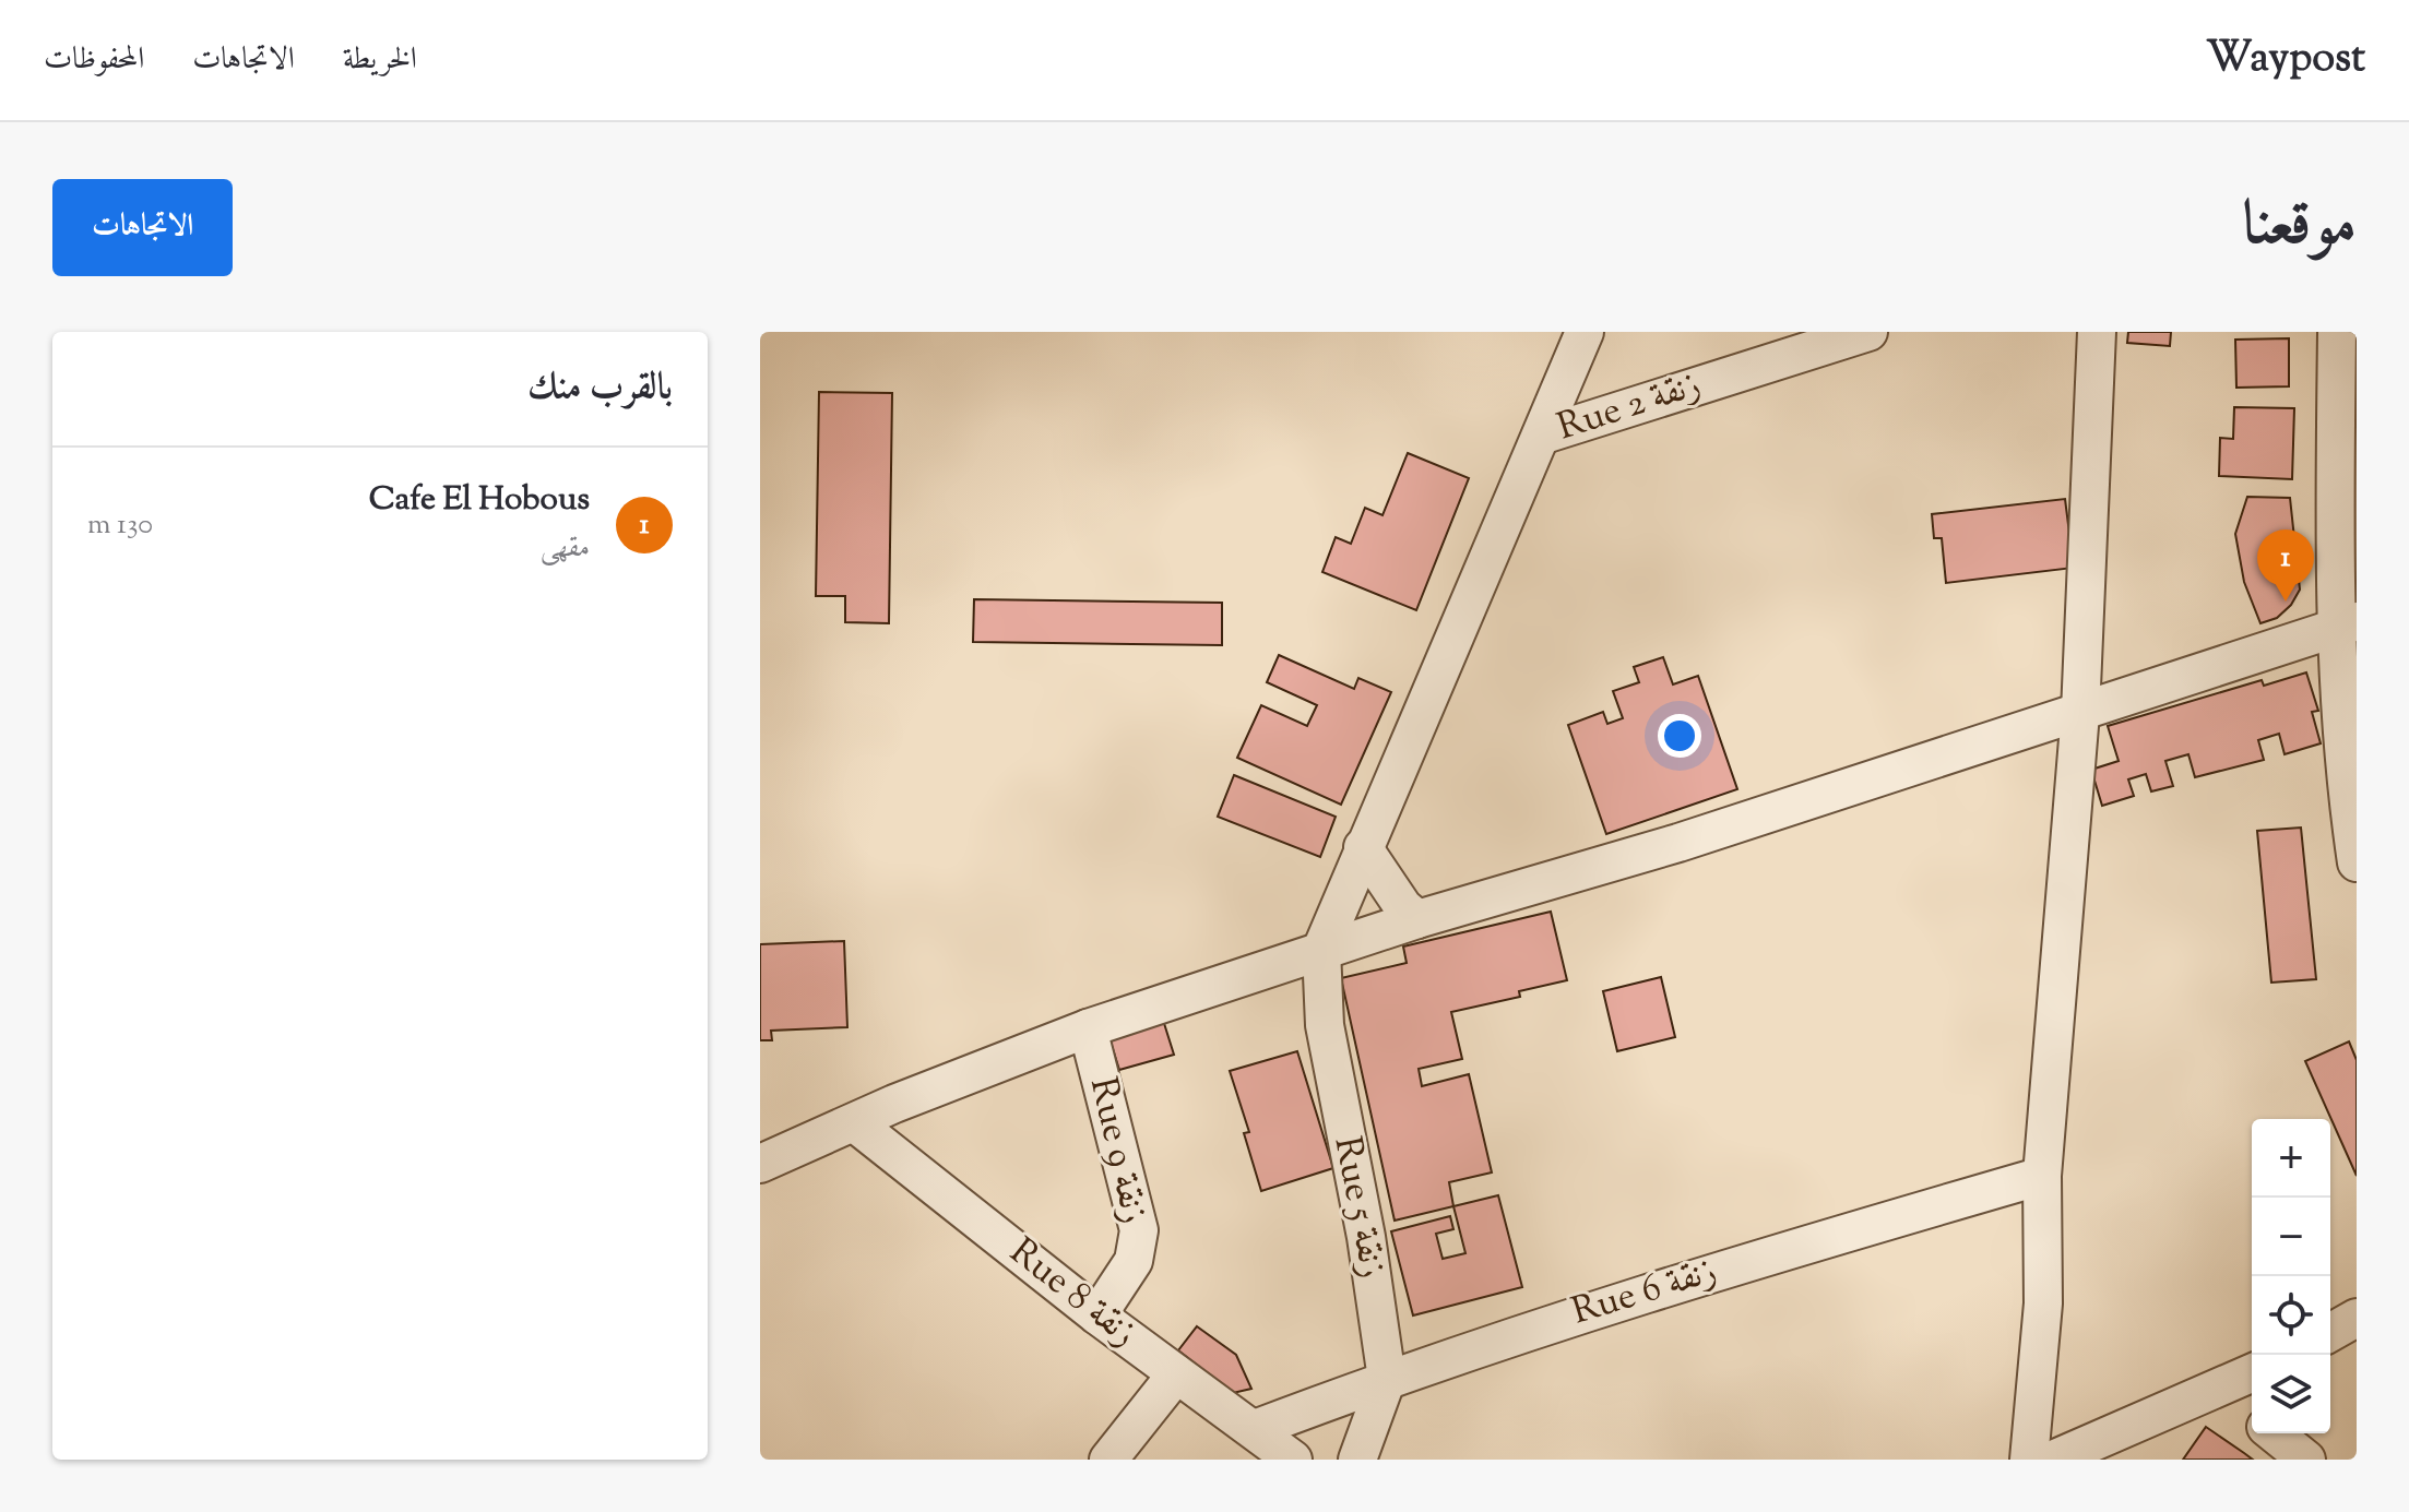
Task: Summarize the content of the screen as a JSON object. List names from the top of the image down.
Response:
{
  "streets": {
    "street": [
      "Rue 2 زنقة",
      "Rue 9 زنقة",
      "Rue 5 زنقة",
      "Rue 6 زنقة",
      "Rue 8 زنقة"
    ]
  },
  "crossings": [
    ["Rue 9 زنقة", "Rue 8 زنقة"],
    ["Rue 5 زنقة", "Rue 6 زنقة"],
    ["Rue 6 زنقة", "Rue 8 زنقة"]
  ],
  "page": {
    "header": "Waypost",
    "nav": ["الخريطة", "الاتجاهات", "المحفوظات"],
    "title": "موقعنا",
    "buttons": "الاتجاهات",
    "heading": "بالقرب منك",
    "list": [
      {
        "mark": "1",
        "name": "Cafe El Hobous",
        "note": "مقهى",
        "value": "130 m"
      }
    ],
    "pins": "1",
    "map_buttons": ["+", "−"]
  }
}
